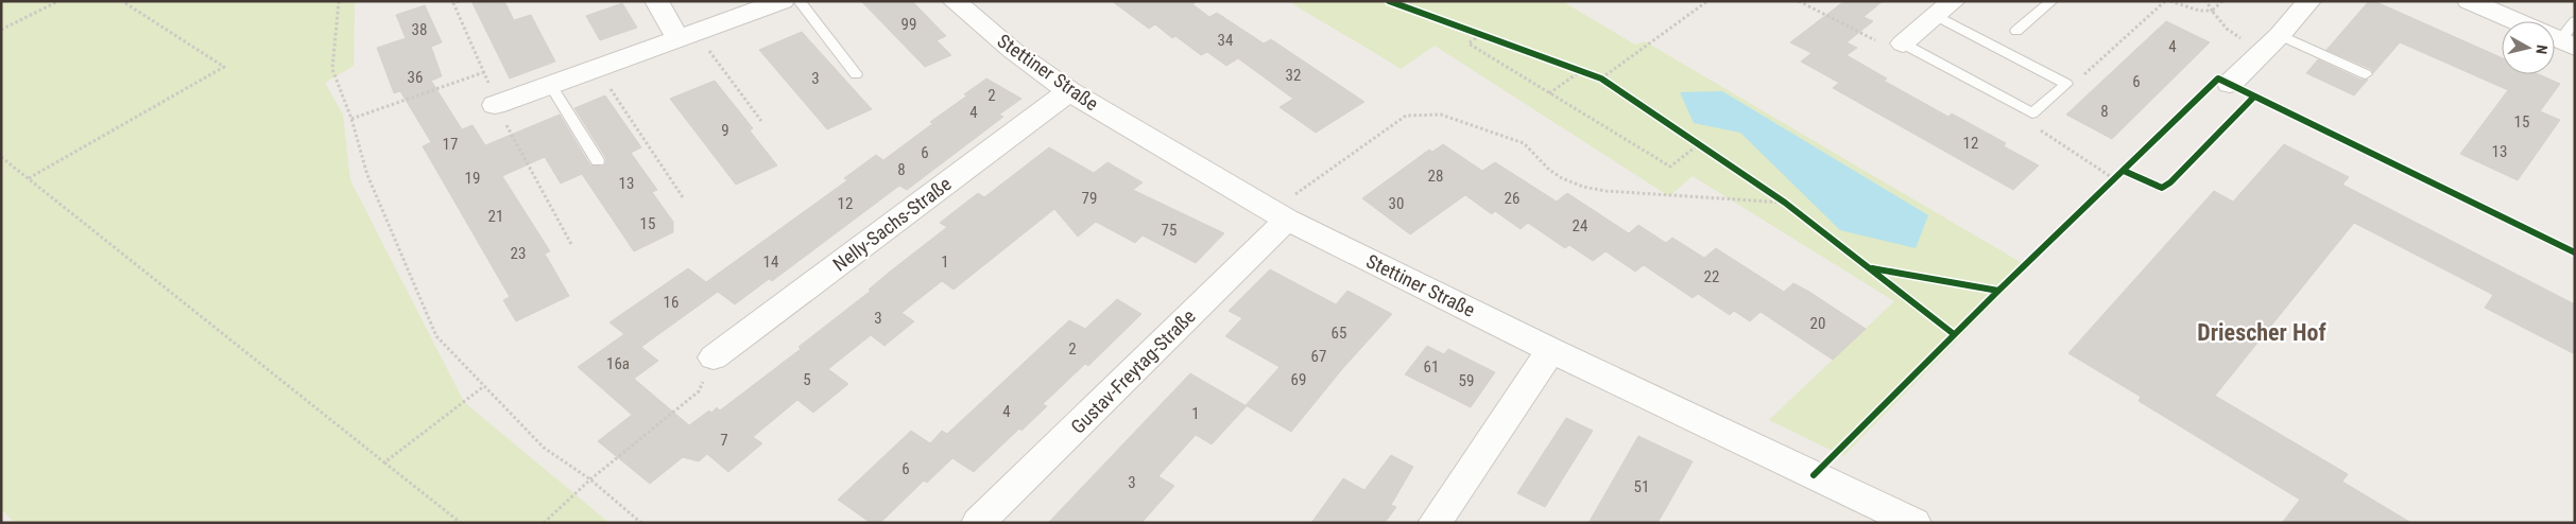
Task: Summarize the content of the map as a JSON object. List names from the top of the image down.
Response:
{
  "streets": {
    "street": ["Stettiner Straße", "Nelly-Sachs-Straße", "Gustav-Freytag-Straße"]
  },
  "crossings": [
    ["Stettiner Straße", "Nelly-Sachs-Straße"],
    ["Stettiner Straße", "Gustav-Freytag-Straße"]
  ],
  "districts": ["Driescher Hof"],
  "house_numbers": [
    "99",
    "38",
    "34",
    "4",
    "32",
    "36",
    "3",
    "6",
    "2",
    "8",
    "4",
    "15",
    "9",
    "12",
    "17",
    "13",
    "6",
    "8",
    "28",
    "19",
    "13",
    "79",
    "26",
    "12",
    "30",
    "21",
    "15",
    "24",
    "75",
    "23",
    "14",
    "1",
    "22",
    "16",
    "3",
    "20",
    "65",
    "2",
    "67",
    "16a",
    "61",
    "5",
    "69",
    "59",
    "4",
    "1",
    "7",
    "6",
    "3",
    "51"
  ],
  "north": "right"
}
